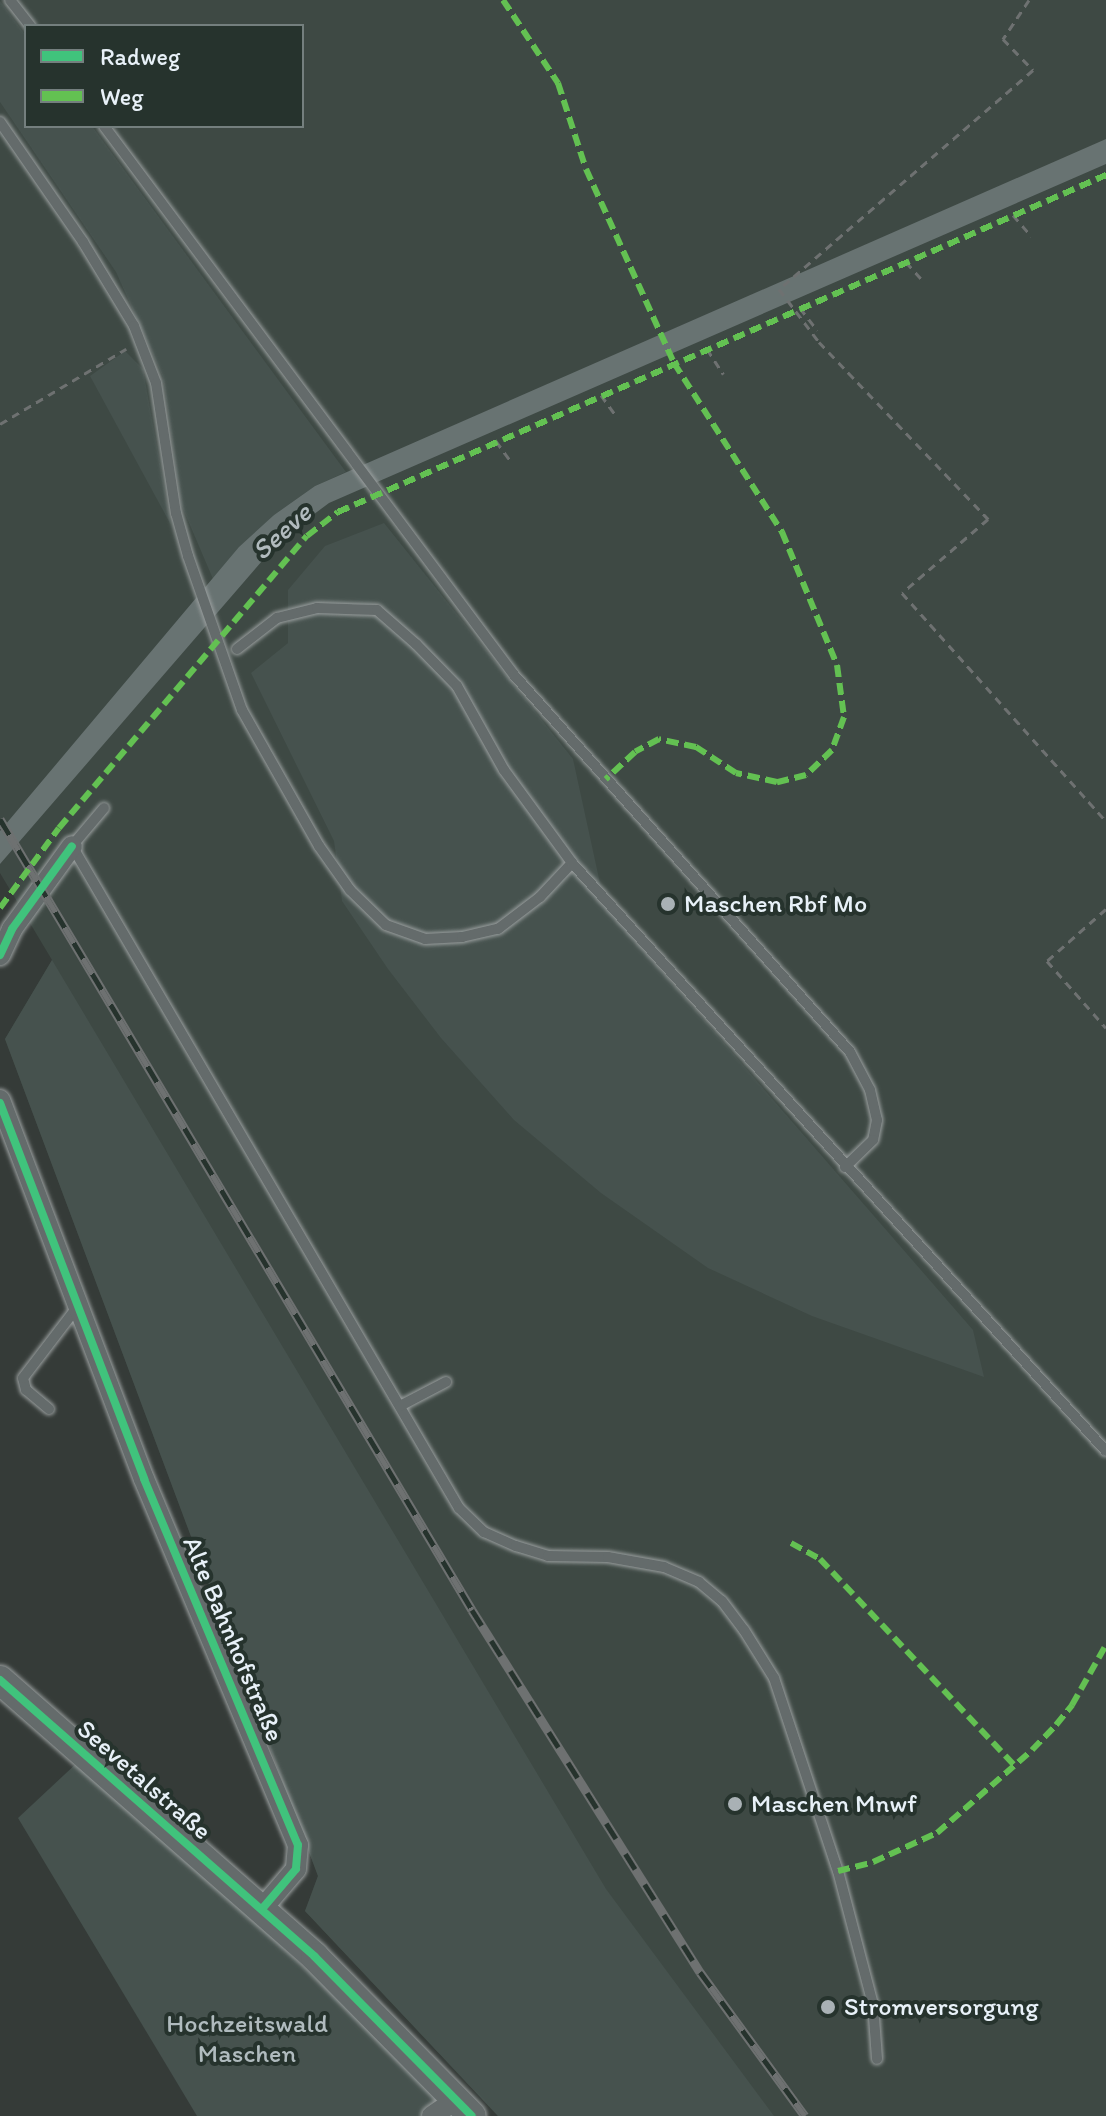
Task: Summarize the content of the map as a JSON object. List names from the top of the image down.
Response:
{
  "streets": {
    "main road": ["Seevetalstraße"],
    "street": ["Alte Bahnhofstraße"]
  },
  "crossings": [
    ["Alte Bahnhofstraße", "Seevetalstraße"]
  ],
  "water": ["Seeve"],
  "parks": ["Hochzeitswald Maschen"],
  "places": ["Maschen Rbf Mo", "Maschen Mnwf", "Stromversorgung"],
  "legend": ["Radweg", "Weg"]
}
